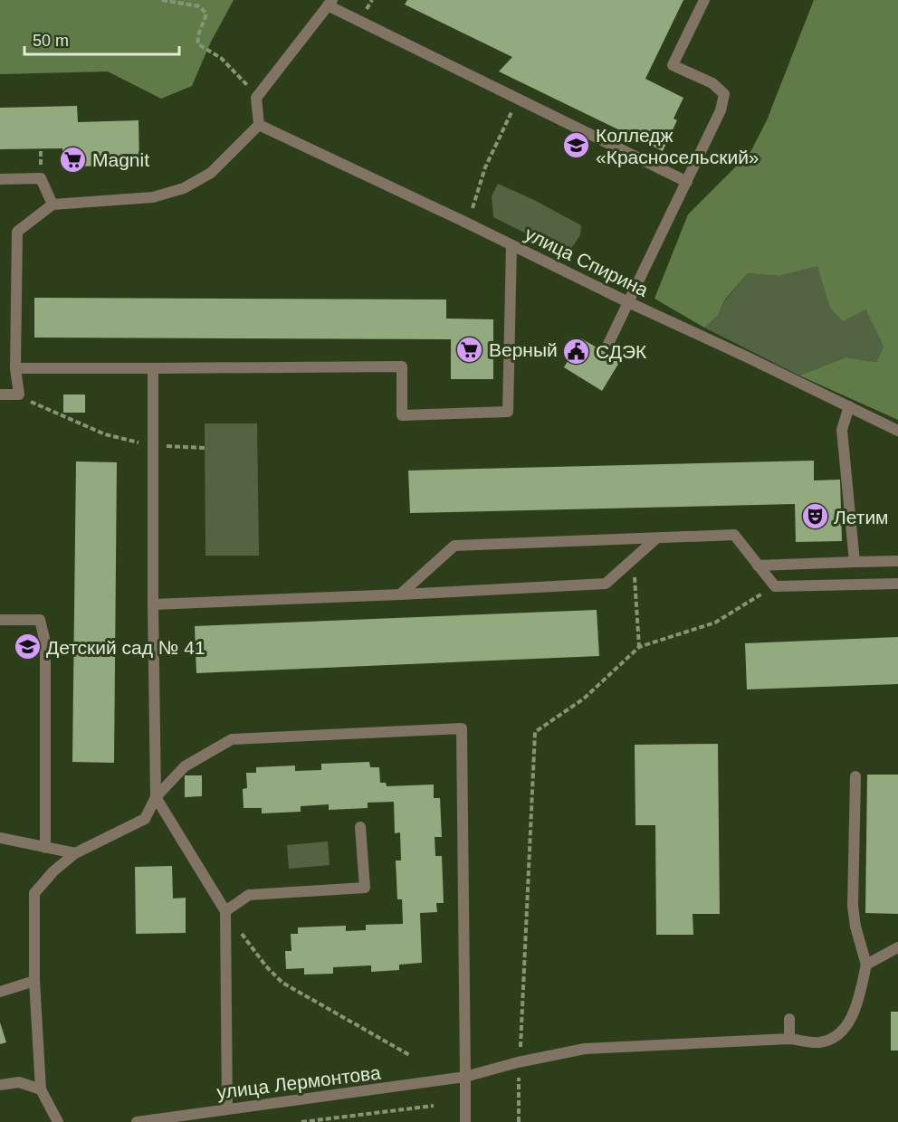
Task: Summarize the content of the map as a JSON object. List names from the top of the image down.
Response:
{
  "streets": {
    "street": ["улица Спирина", "улица Лермонтова"]
  },
  "places": {
    "school or university": ["Колледж «Красносельский»", "Детский сад № 41"],
    "supermarket": ["Magnit", "Верный"],
    "public building": ["СДЭК"],
    "theatre": ["Летим"]
  },
  "scale_bar": "50 m"
}
